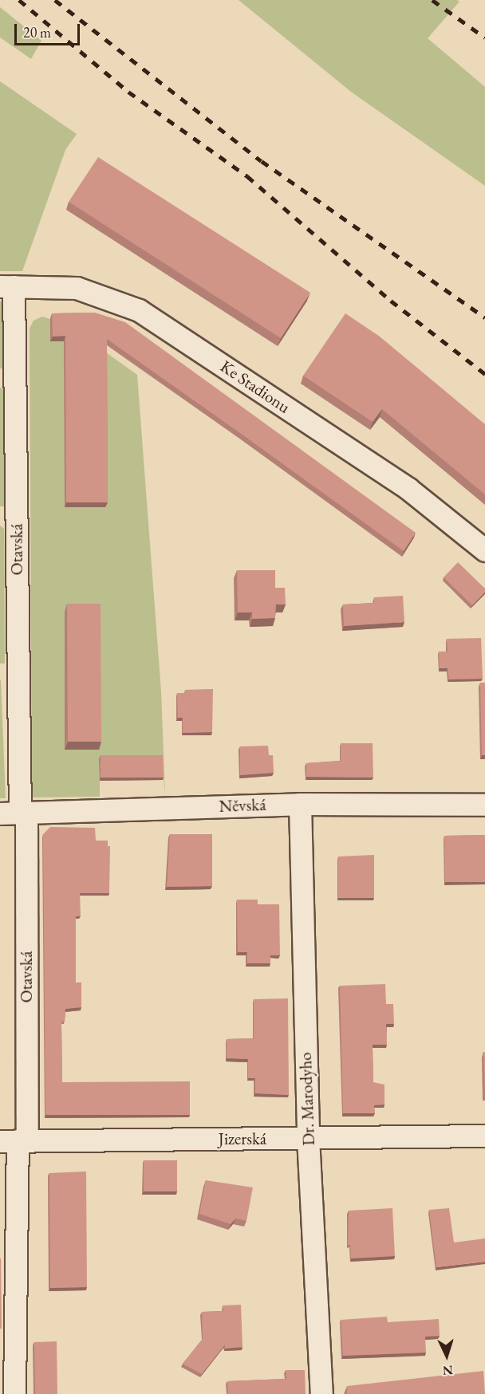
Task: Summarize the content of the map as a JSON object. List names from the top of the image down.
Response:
{
  "streets": {
    "street": [
      "Ke Stadionu",
      "Otavská",
      "Něvská",
      "Dr. Marodyho",
      "Jizerská"
    ]
  },
  "crossings": [
    ["Ke Stadionu", "Otavská"],
    ["Otavská", "Něvská"],
    ["Otavská", "Jizerská"],
    ["Něvská", "Dr. Marodyho"],
    ["Dr. Marodyho", "Jizerská"]
  ],
  "scale_bar": "20 m",
  "north": "bottom"
}
